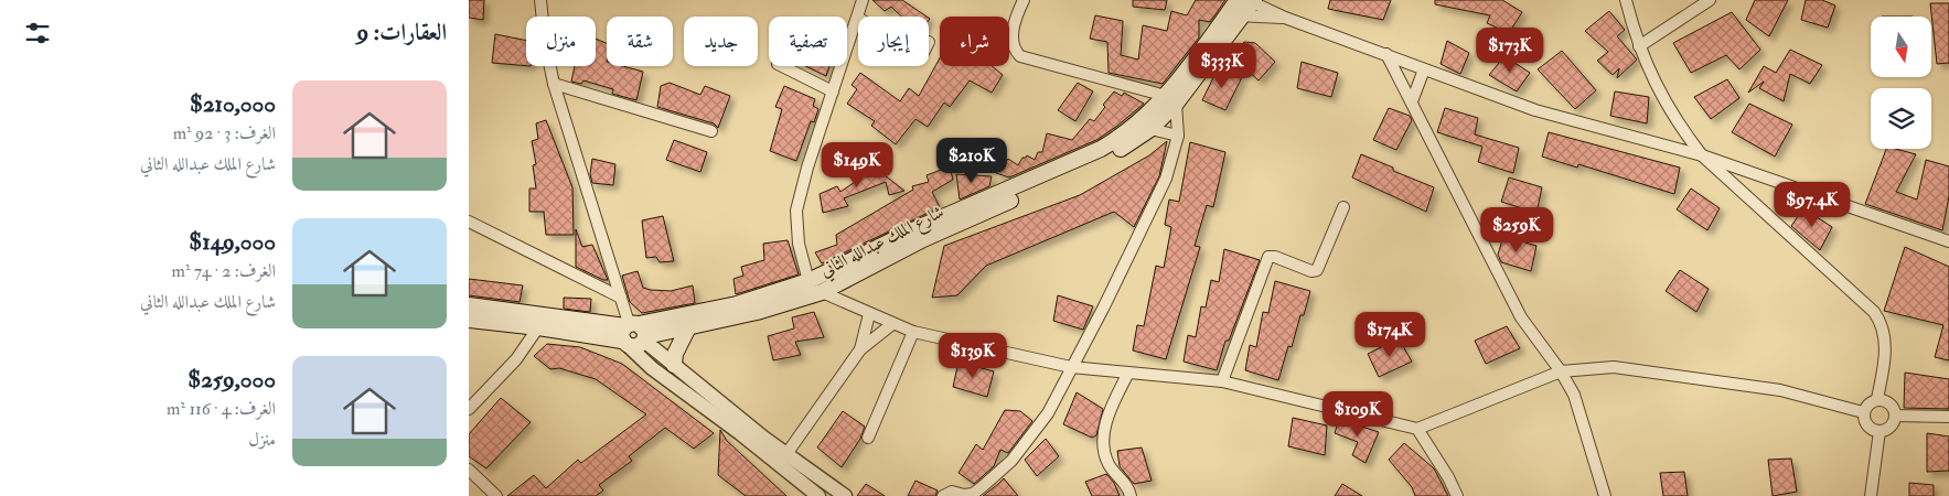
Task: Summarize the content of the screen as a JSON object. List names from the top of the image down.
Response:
{
  "streets": {
    "main road": ["شارع الملك عبدالله الثاني"]
  },
  "north": "bottom",
  "page": {
    "heading": "العقارات: 9",
    "chip": [
      "شراء",
      "إيجار",
      "تصفية",
      "جديد",
      "شقة",
      "منزل"
    ],
    "price": [
      "$173K",
      "$333K",
      "$210K",
      "$149K",
      "$97.4K",
      "$259K",
      "$174K",
      "$139K",
      "$109K"
    ],
    "list": [
      {
        "name": "$210,000",
        "note": "الغرف: 3 · 92 m² · شارع الملك عبدالله الثاني"
      },
      {
        "name": "$149,000",
        "note": "الغرف: 2 · 74 m² · شارع الملك عبدالله الثاني"
      },
      {
        "name": "$259,000",
        "note": "الغرف: 4 · 116 m² · منزل"
      }
    ]
  }
}
